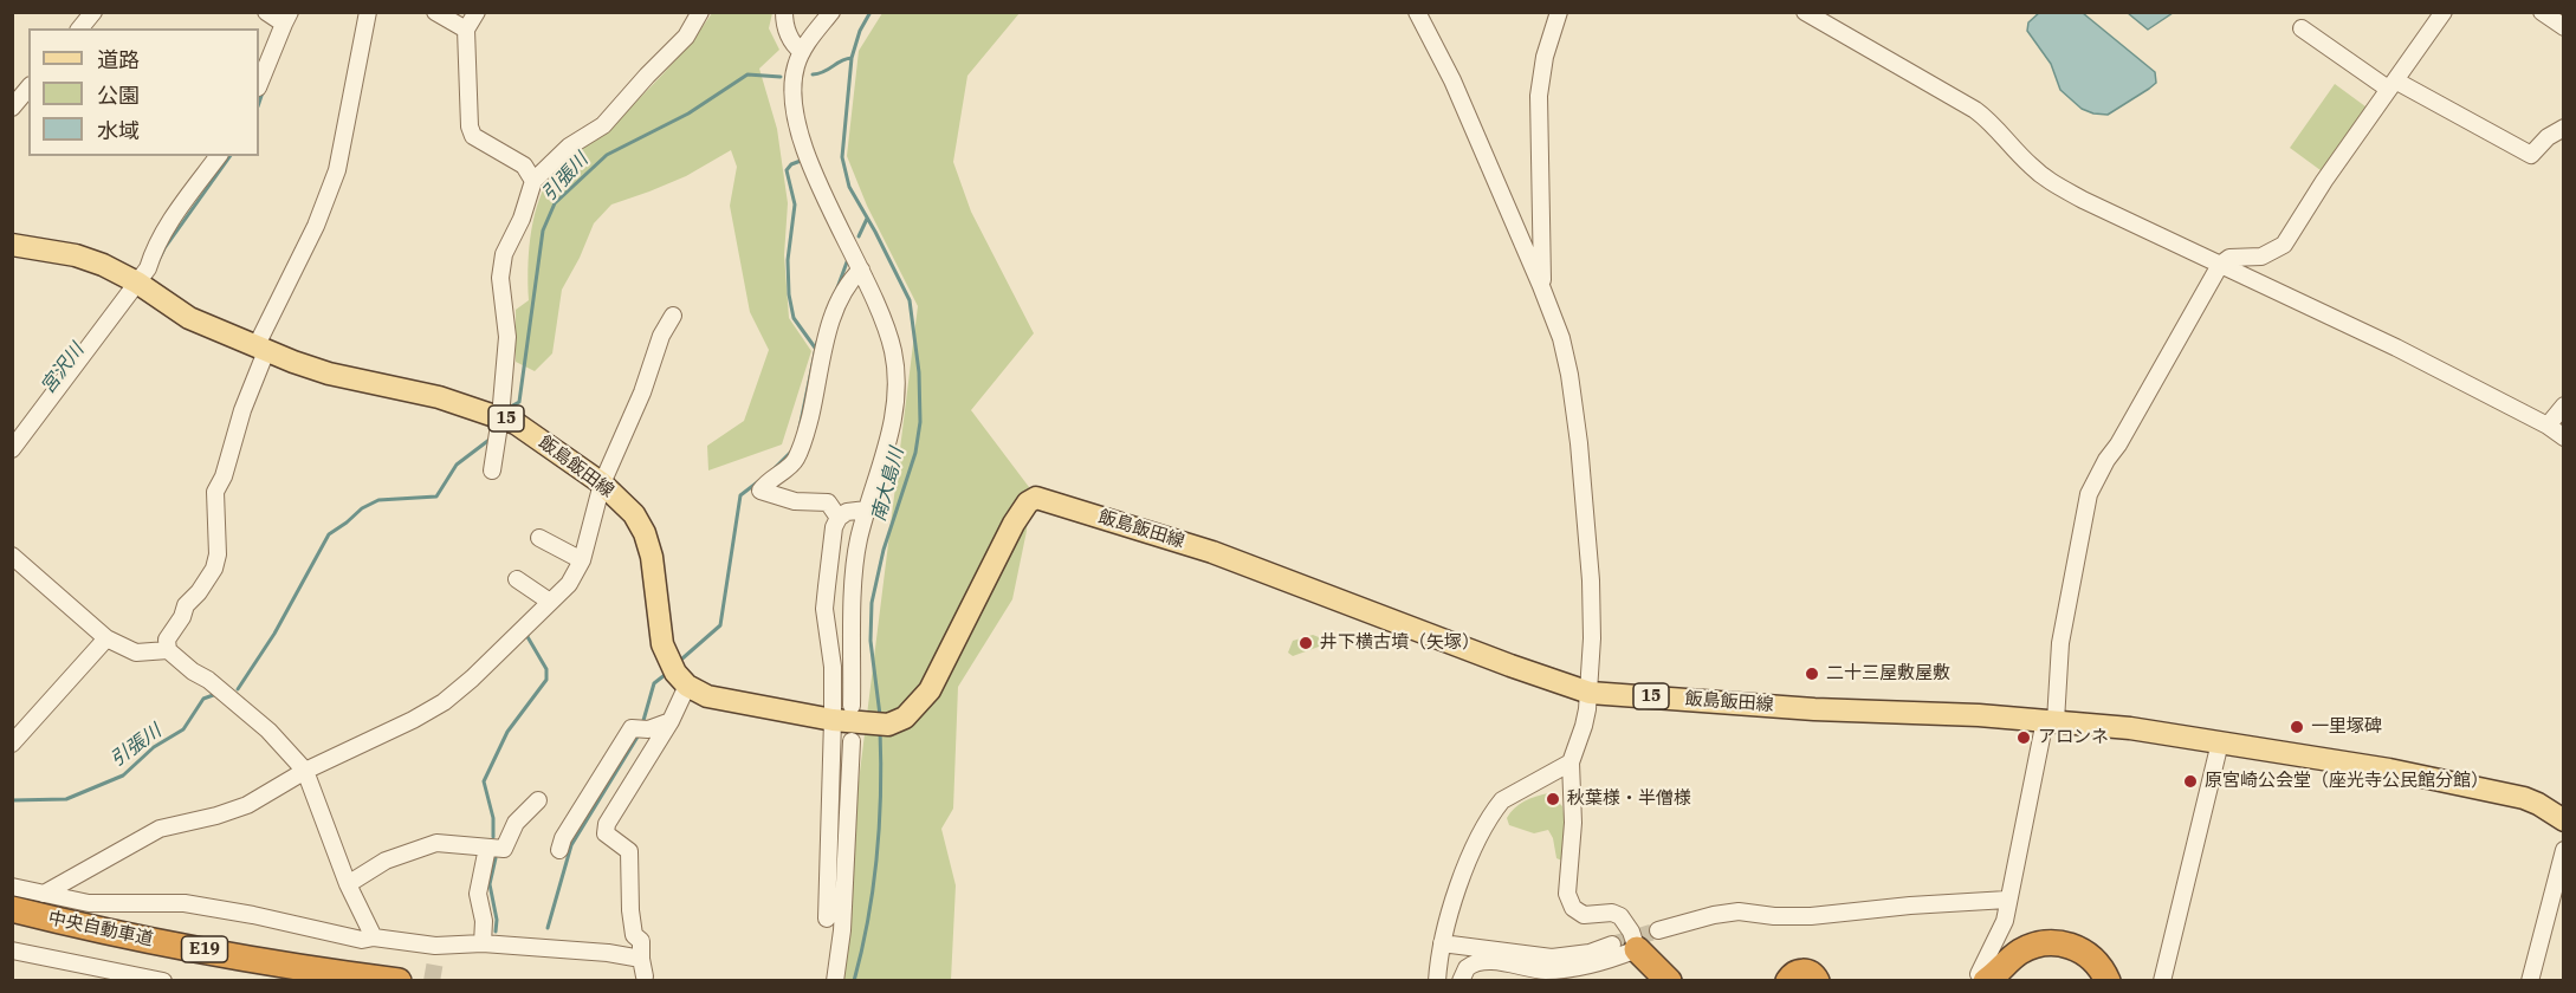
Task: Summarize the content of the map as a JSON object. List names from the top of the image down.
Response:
{
  "streets": {
    "highway": ["中央自動車道", "E19"],
    "main road": ["15", "飯島飯田線"]
  },
  "water": ["引張川", "宮沢川", "南大島川"],
  "places": [
    "井下横古墳（矢塚）",
    "二十三屋敷屋敷",
    "一里塚碑",
    "アロンネ",
    "原宮崎公会堂（座光寺公民館分館）",
    "秋葉様・半僧様"
  ],
  "legend": ["道路", "公園", "水域"]
}
